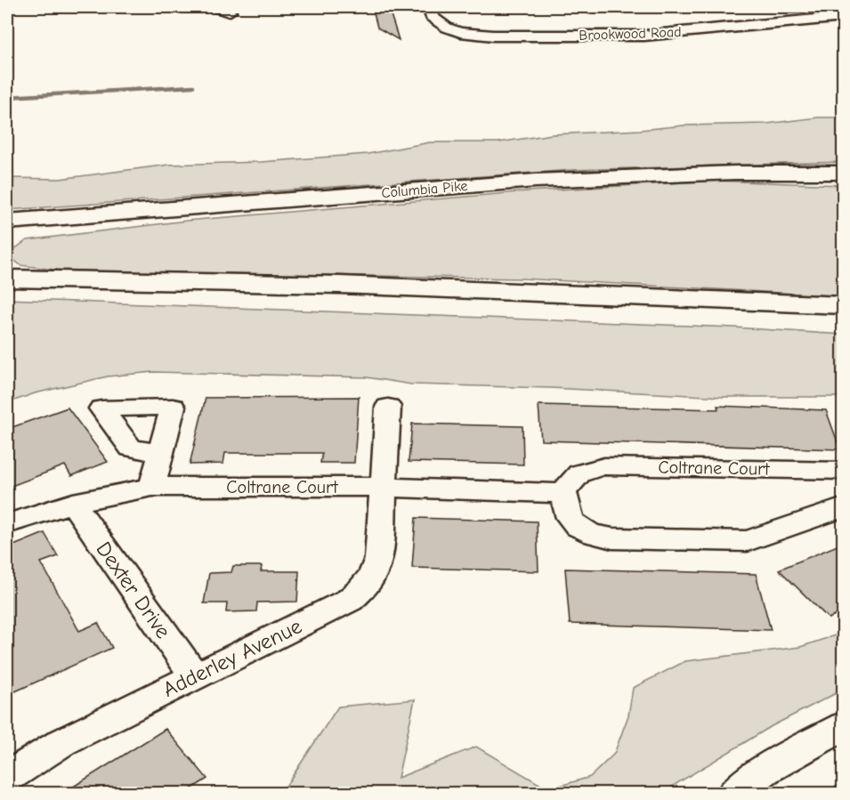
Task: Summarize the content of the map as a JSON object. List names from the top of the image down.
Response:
{
  "streets": {
    "highway": ["Columbia Pike"],
    "street": [
      "Brookwood Road",
      "Coltrane Court",
      "Dexter Drive",
      "Adderley Avenue"
    ]
  },
  "crossings": [
    ["Coltrane Court", "Dexter Drive"],
    ["Coltrane Court", "Adderley Avenue"],
    ["Dexter Drive", "Adderley Avenue"]
  ]
}
